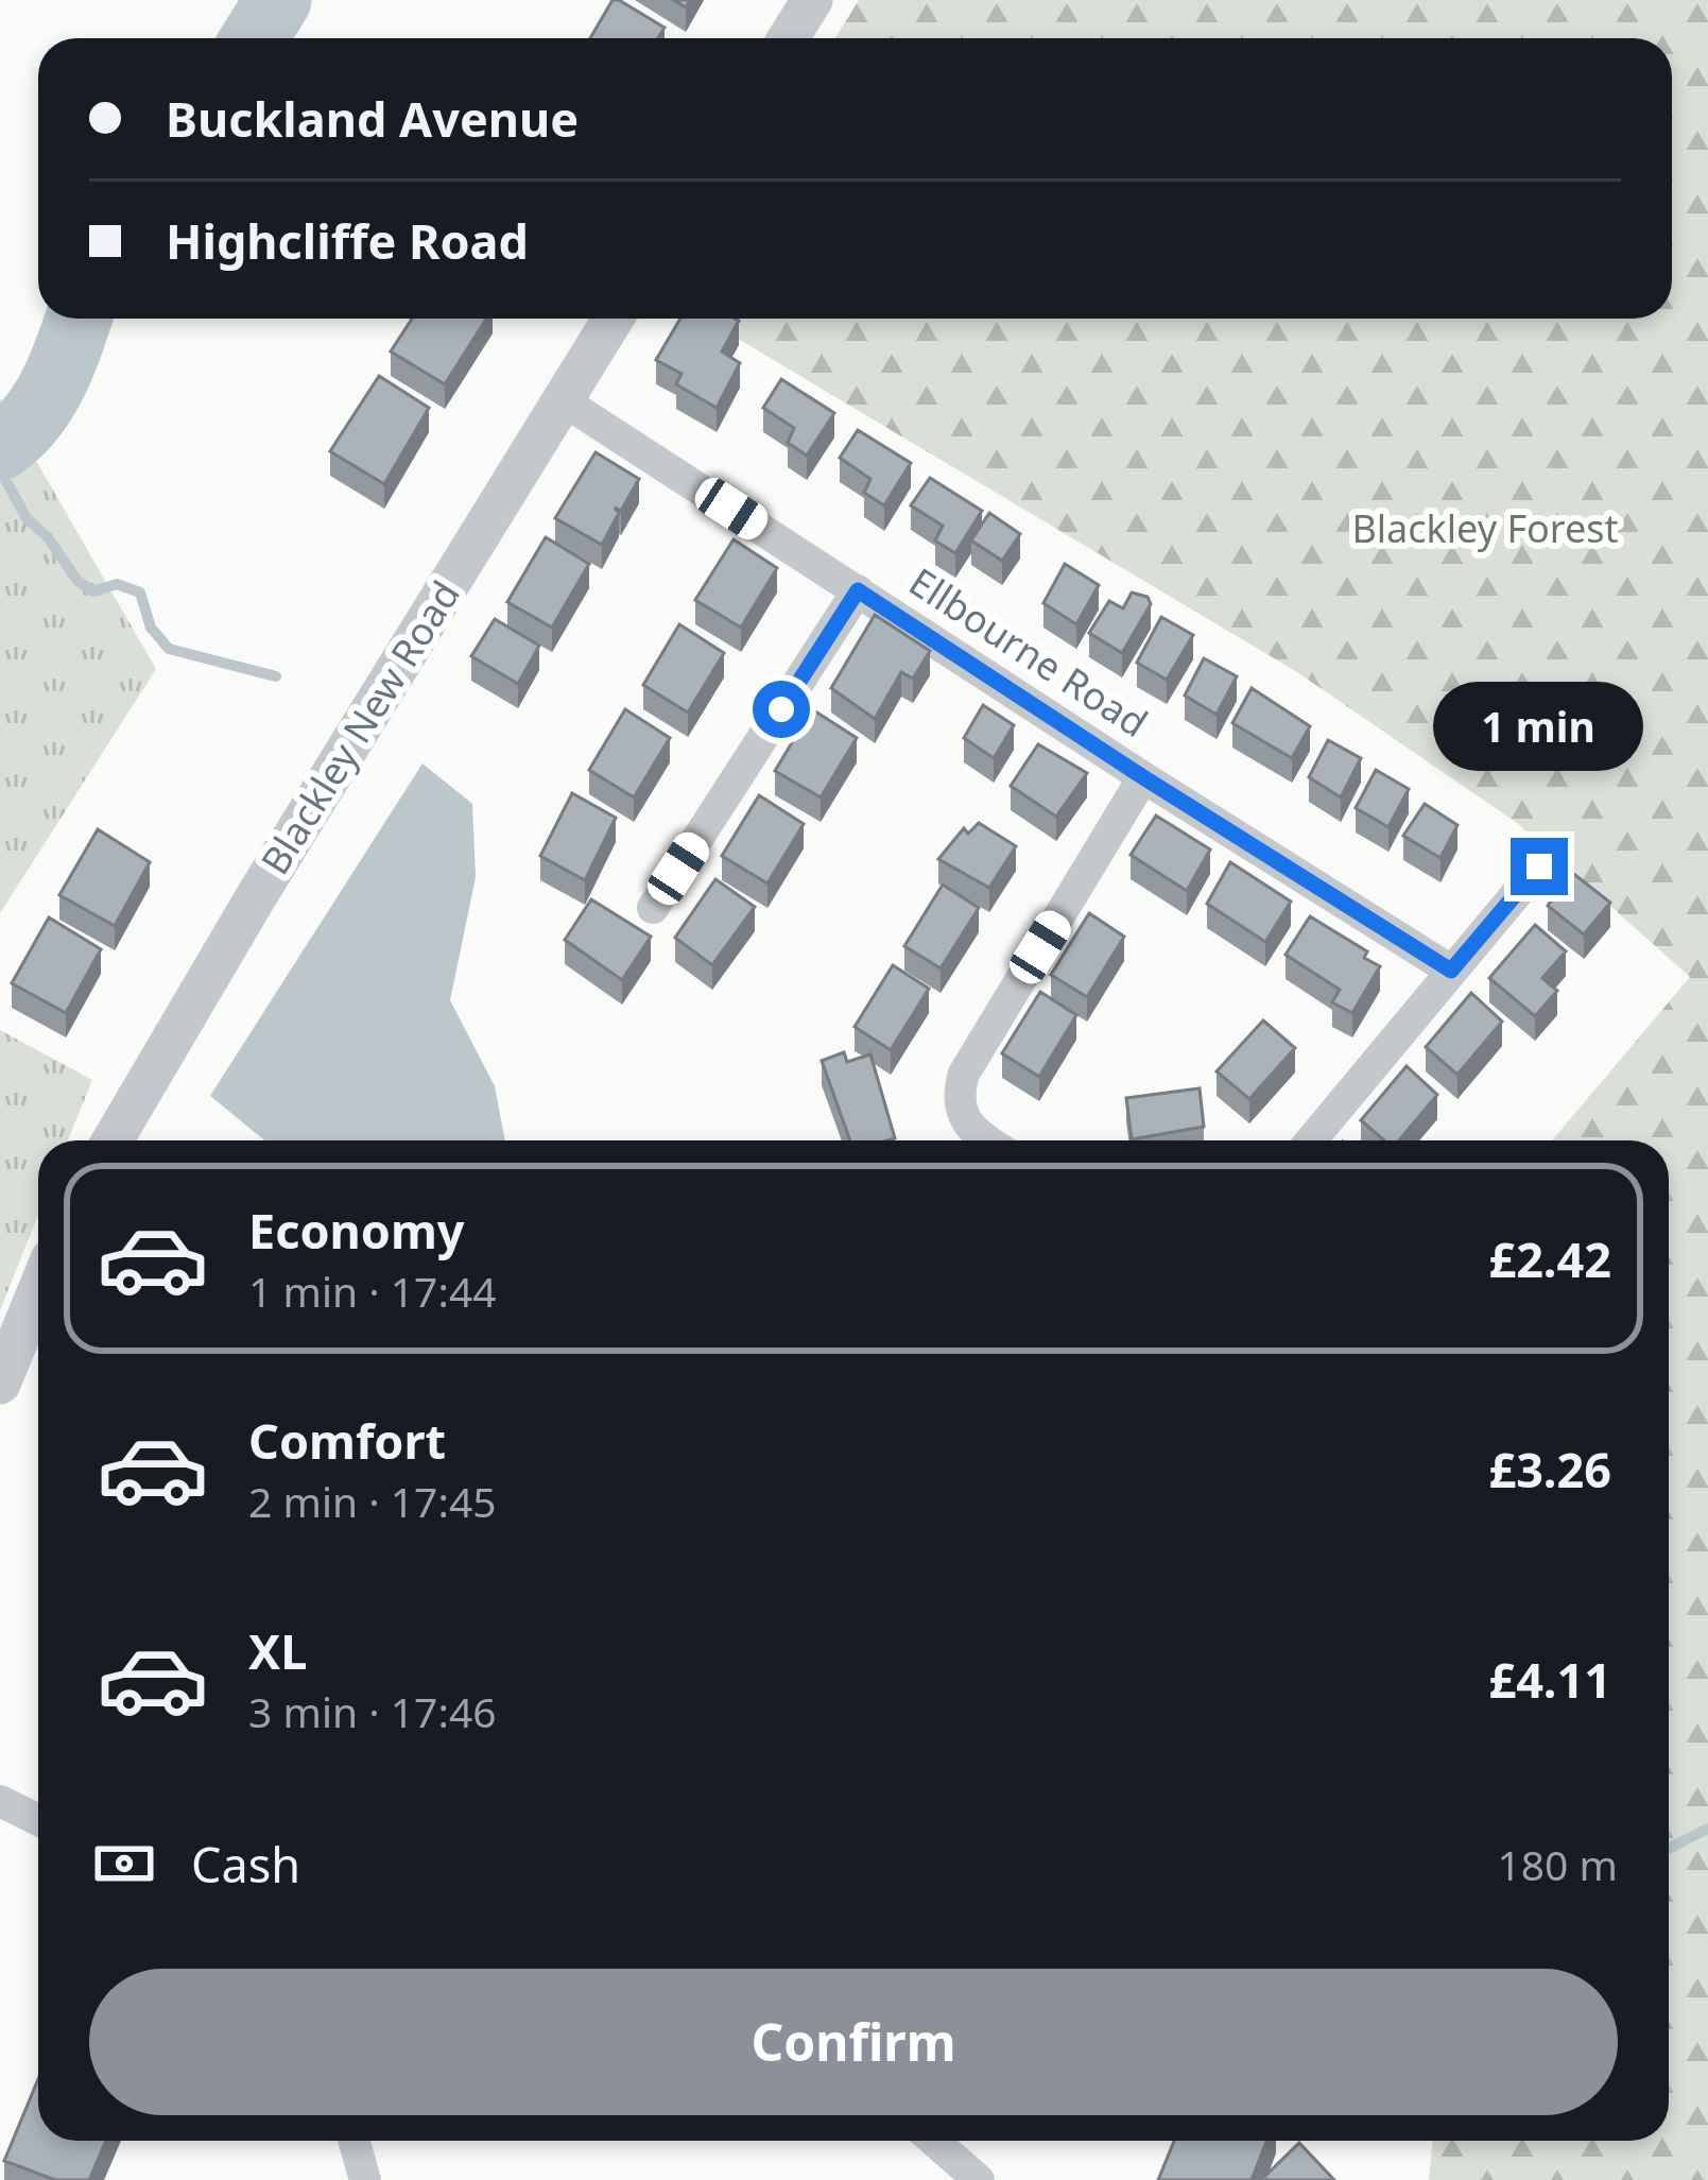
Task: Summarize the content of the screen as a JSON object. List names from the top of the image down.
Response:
{
  "streets": {
    "street": ["Ellbourne Road", "Blackley New Road"]
  },
  "crossings": [
    ["Ellbourne Road", "Blackley New Road"]
  ],
  "parks": ["Blackley Forest"],
  "page": {
    "banner": ["Buckland Avenue", "Highcliffe Road"],
    "bubble": "1 min",
    "list": [
      {
        "name": "Economy",
        "note": "1 min · 17:44",
        "value": "£2.42"
      },
      {
        "name": "Comfort",
        "note": "2 min · 17:45",
        "value": "£3.26"
      },
      {
        "name": "XL",
        "note": "3 min · 17:46",
        "value": "£4.11"
      }
    ],
    "pay": ["Cash", "180 m"],
    "buttons": "Confirm"
  }
}
